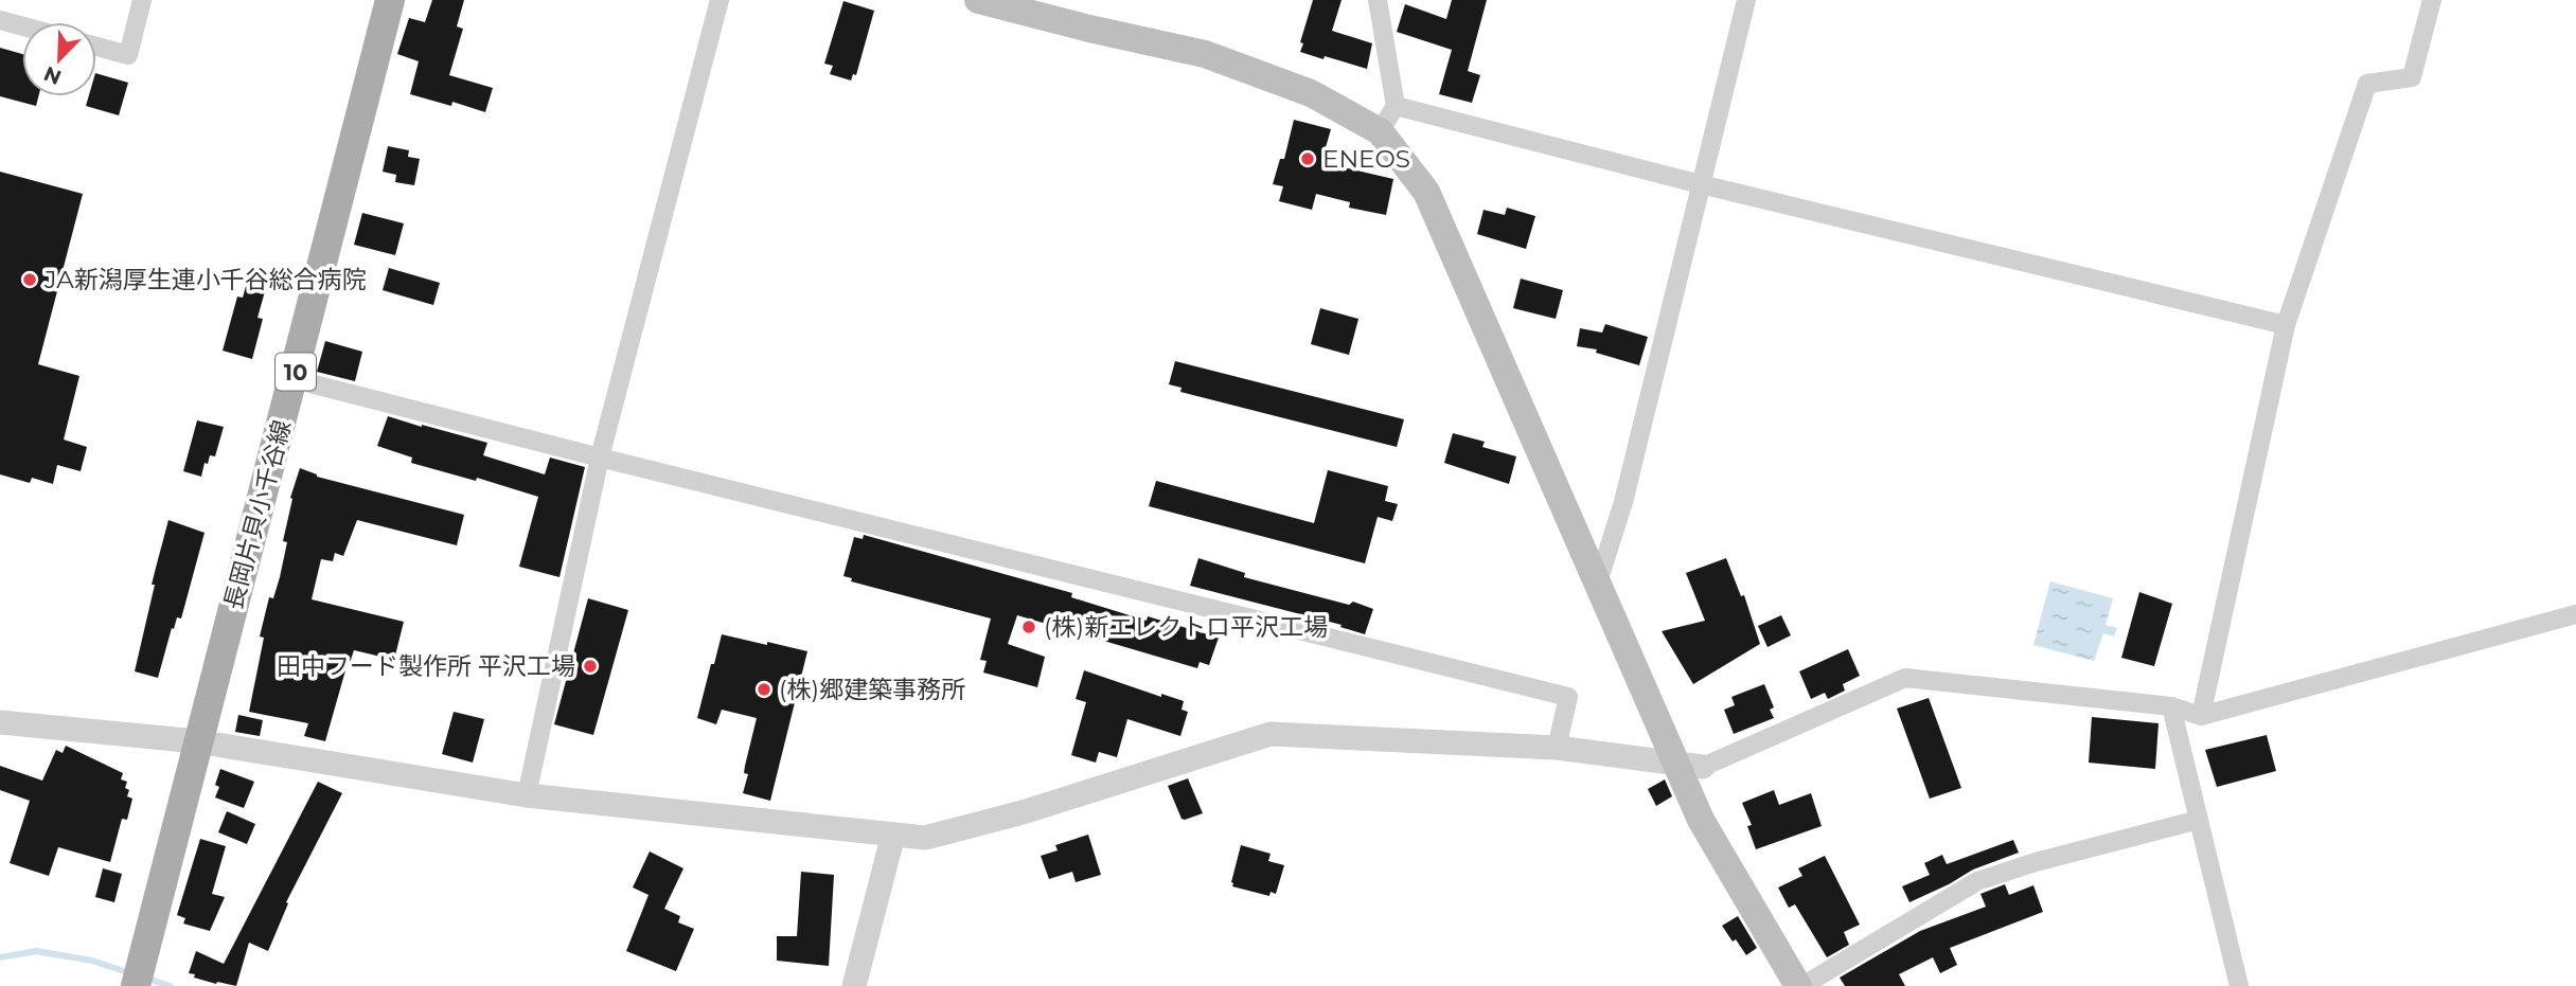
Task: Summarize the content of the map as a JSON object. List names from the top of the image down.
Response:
{
  "streets": {
    "main road": ["10", "長岡片貝小千谷線"]
  },
  "places": [
    "ENEOS",
    "JA新潟厚生連小千谷総合病院",
    "(株)新エレクトロ平沢工場",
    "田中フード製作所 平沢工場",
    "(株)郷建築事務所"
  ],
  "north": "bottom left"
}
